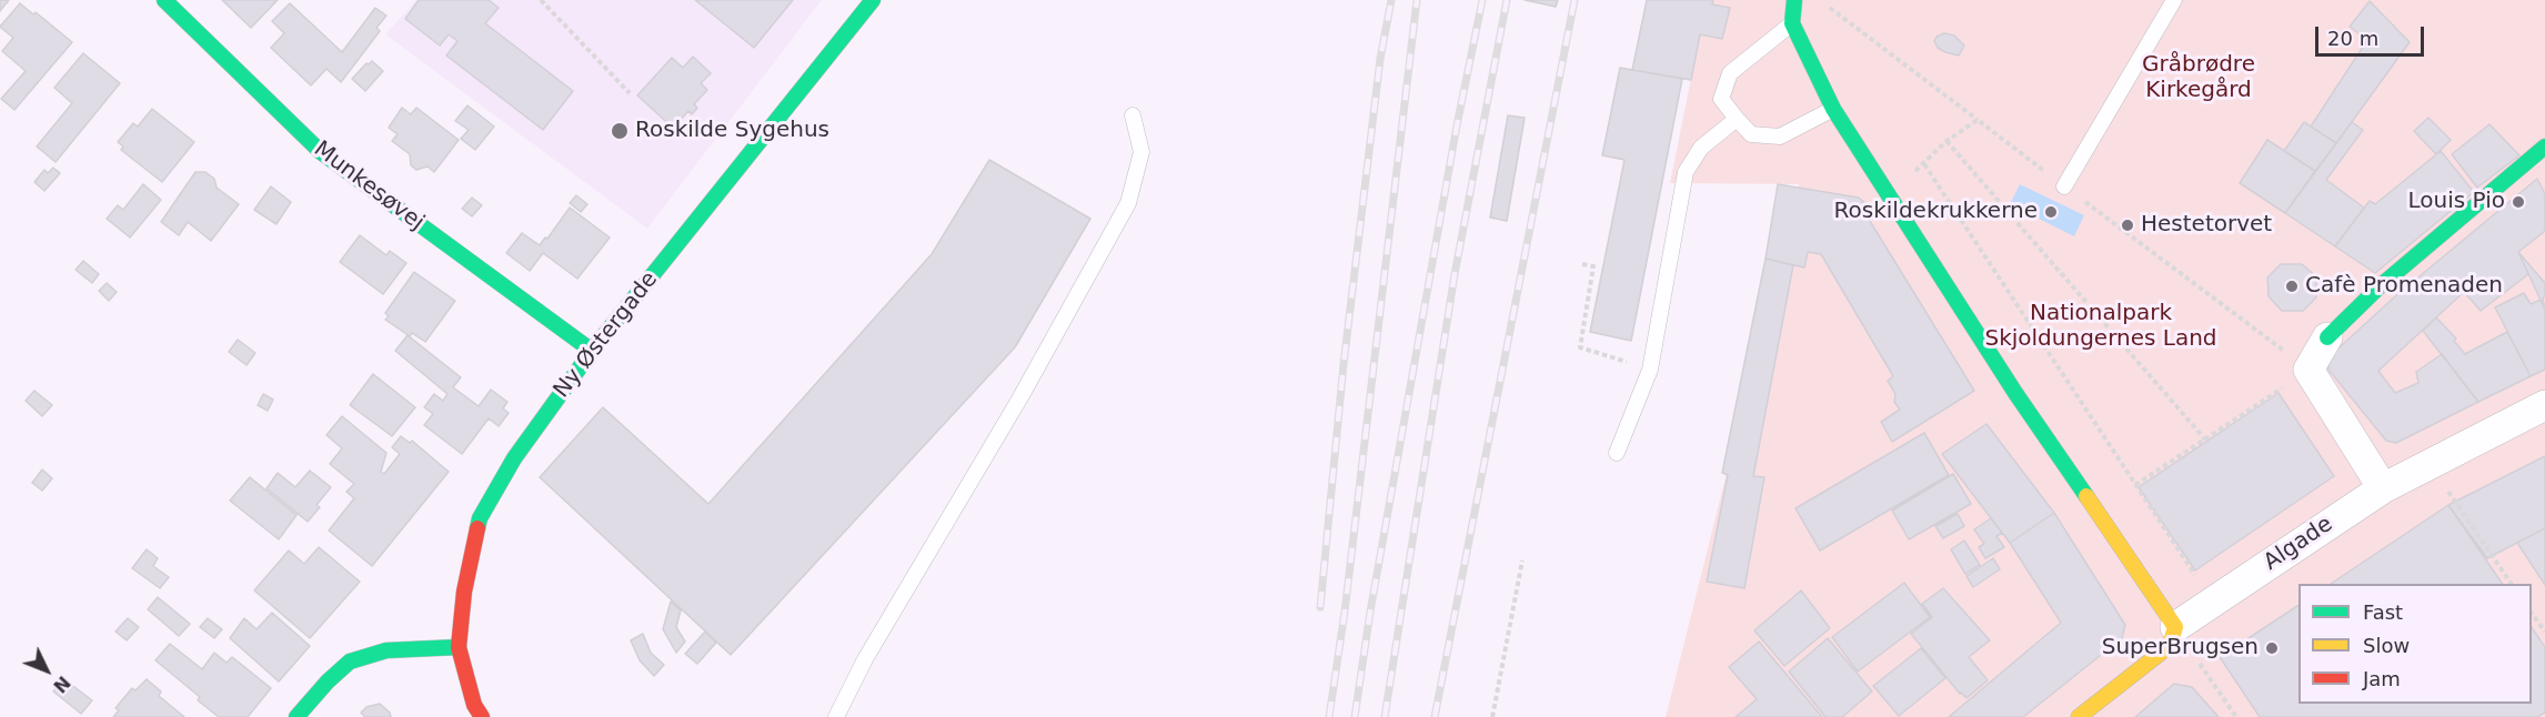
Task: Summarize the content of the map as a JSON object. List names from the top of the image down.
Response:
{
  "streets": {
    "street": ["Munkesøvej", "Ny Østergade", "Algade"]
  },
  "crossings": [
    ["Munkesøvej", "Ny Østergade"]
  ],
  "parks": ["Gråbrødre Kirkegård", "Nationalpark Skjoldungernes Land"],
  "places": [
    "Roskilde Sygehus",
    "Louis Pio",
    "Roskildekrukkerne",
    "Hestetorvet",
    "Cafè Promenaden",
    "SuperBrugsen"
  ],
  "legend": ["Fast", "Slow", "Jam"],
  "scale_bar": "20 m",
  "north": "bottom right"
}
